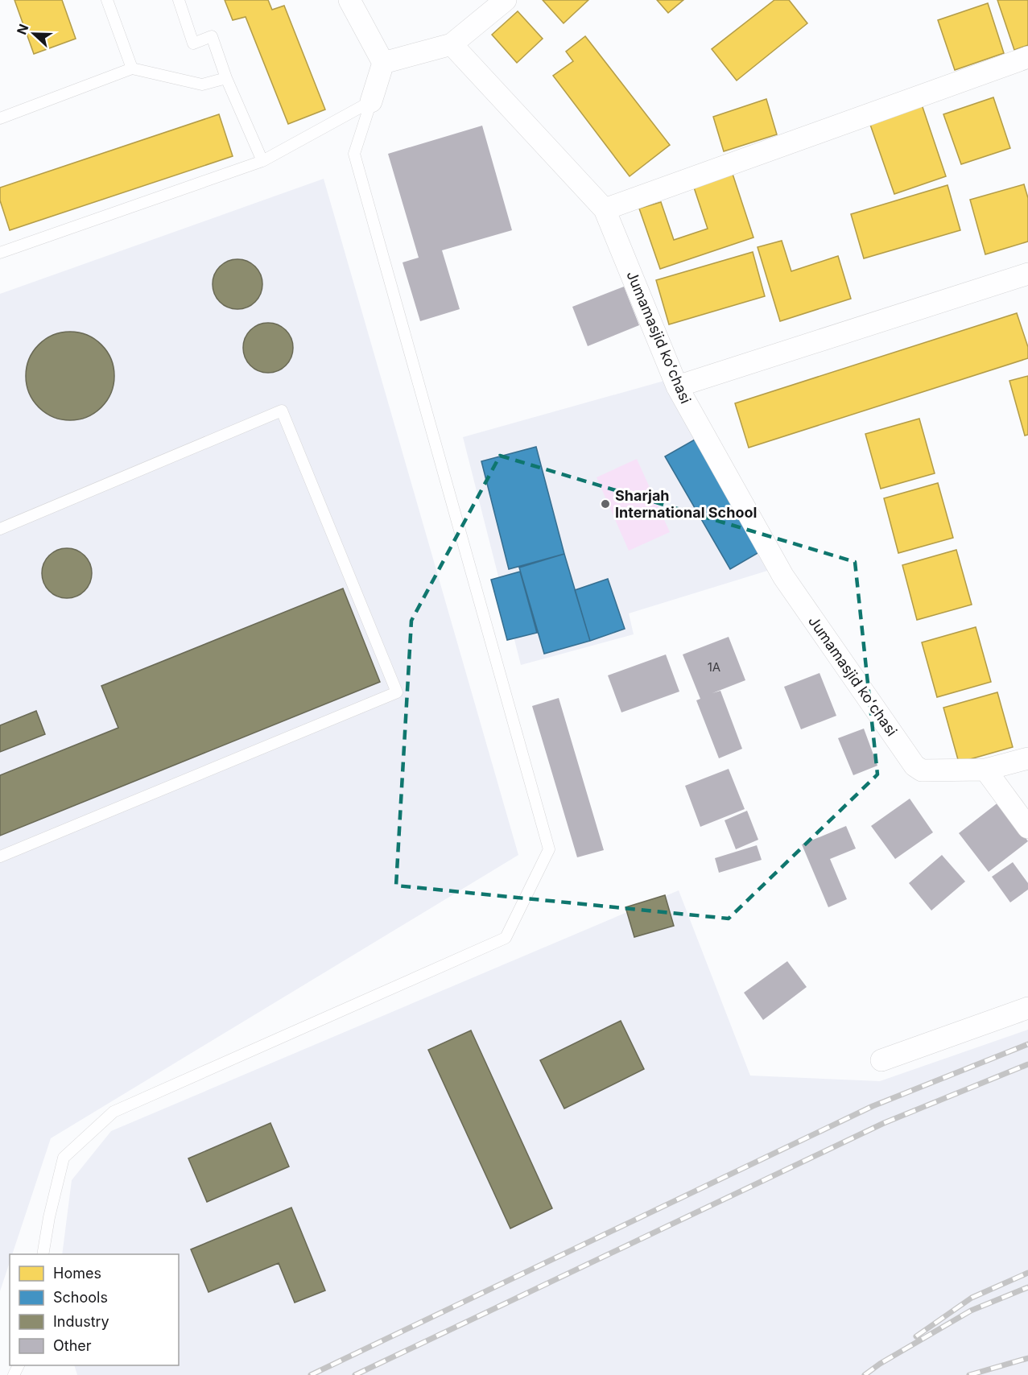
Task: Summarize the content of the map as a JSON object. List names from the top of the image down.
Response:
{
  "streets": {
    "street": ["Jumamasjid koʻchasi"]
  },
  "places": ["Sharjah International School"],
  "house_numbers": ["1A"],
  "legend": [
    "Homes",
    "Schools",
    "Industry",
    "Other"
  ],
  "north": "left"
}
